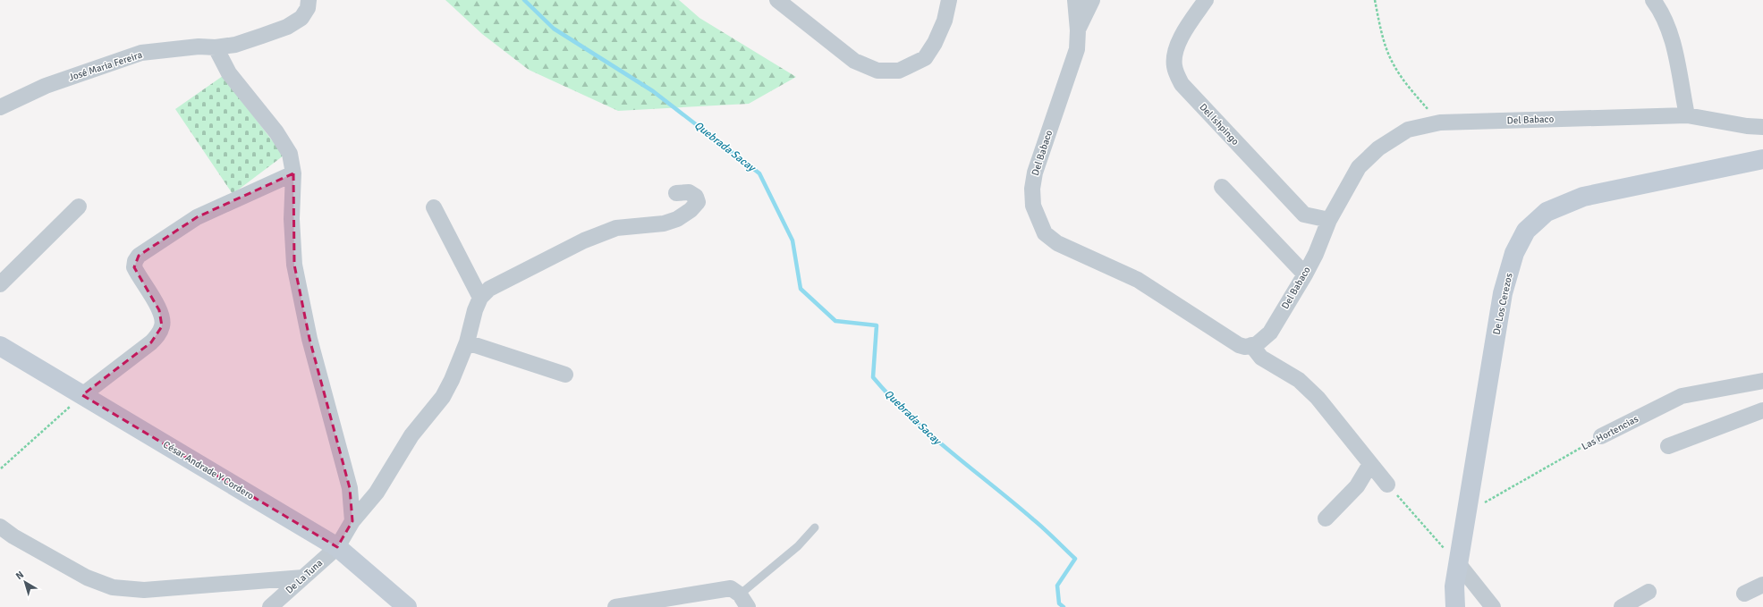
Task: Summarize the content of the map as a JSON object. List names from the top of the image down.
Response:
{
  "streets": {
    "street": [
      "José Maria Fereira",
      "Del Babaco",
      "Del Ishpingo",
      "De Los Cerezos",
      "Las Hortencias",
      "César Andrade Y Cordero",
      "De La Tuna"
    ]
  },
  "crossings": [
    ["Del Babaco", "Del Ishpingo"],
    ["De Los Cerezos", "Las Hortencias"],
    ["César Andrade Y Cordero", "De La Tuna"]
  ],
  "water": ["Quebrada Sacay"],
  "north": "top left"
}
